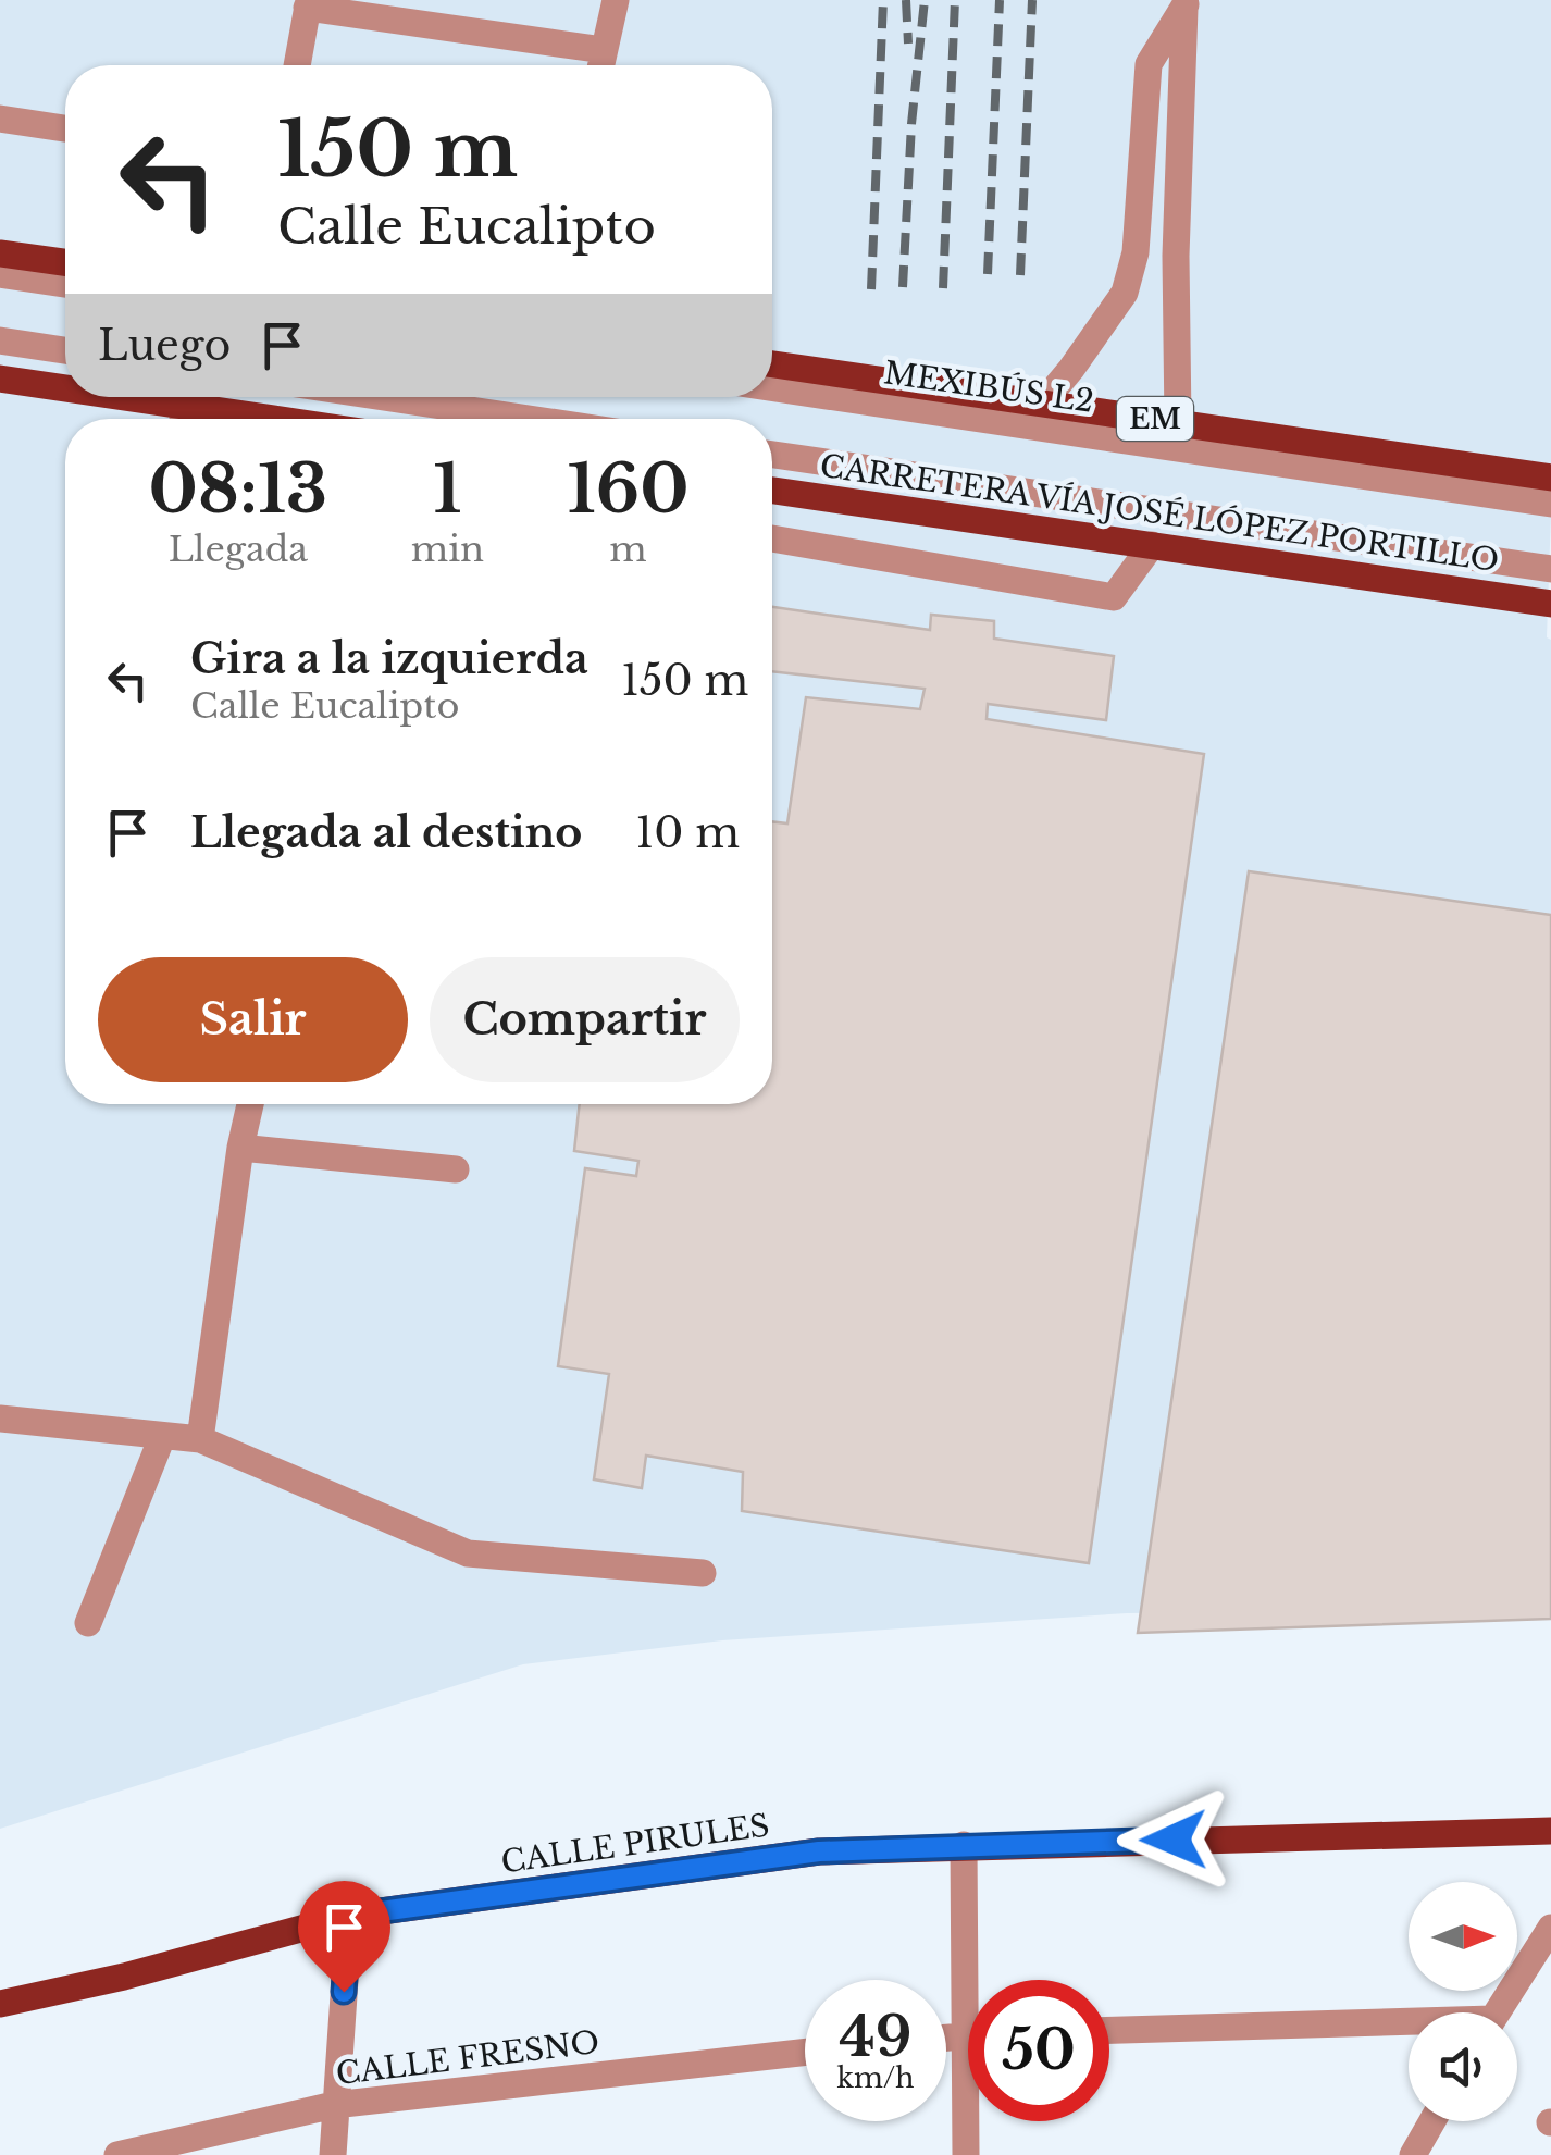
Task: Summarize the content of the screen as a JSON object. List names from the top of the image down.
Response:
{
  "streets": {
    "main road": ["EM", "CARRETERA VÍA JOSÉ LÓPEZ PORTILLO", "CALLE PIRULES"],
    "street": ["MEXIBÚS L2", "CALLE FRESNO"]
  },
  "north": "right",
  "page": {
    "turn": ["150 m", "Calle Eucalipto"],
    "then": "Luego",
    "eta": [
      "08:13",
      "Llegada",
      "1",
      "min",
      "160",
      "m"
    ],
    "list": [
      {
        "name": "Gira a la izquierda",
        "note": "Calle Eucalipto",
        "value": "150 m"
      },
      {
        "name": "Llegada al destino",
        "value": "10 m"
      }
    ],
    "buttons": ["Salir", "Compartir"],
    "speed": "49 km/h",
    "limit": "50"
  }
}
